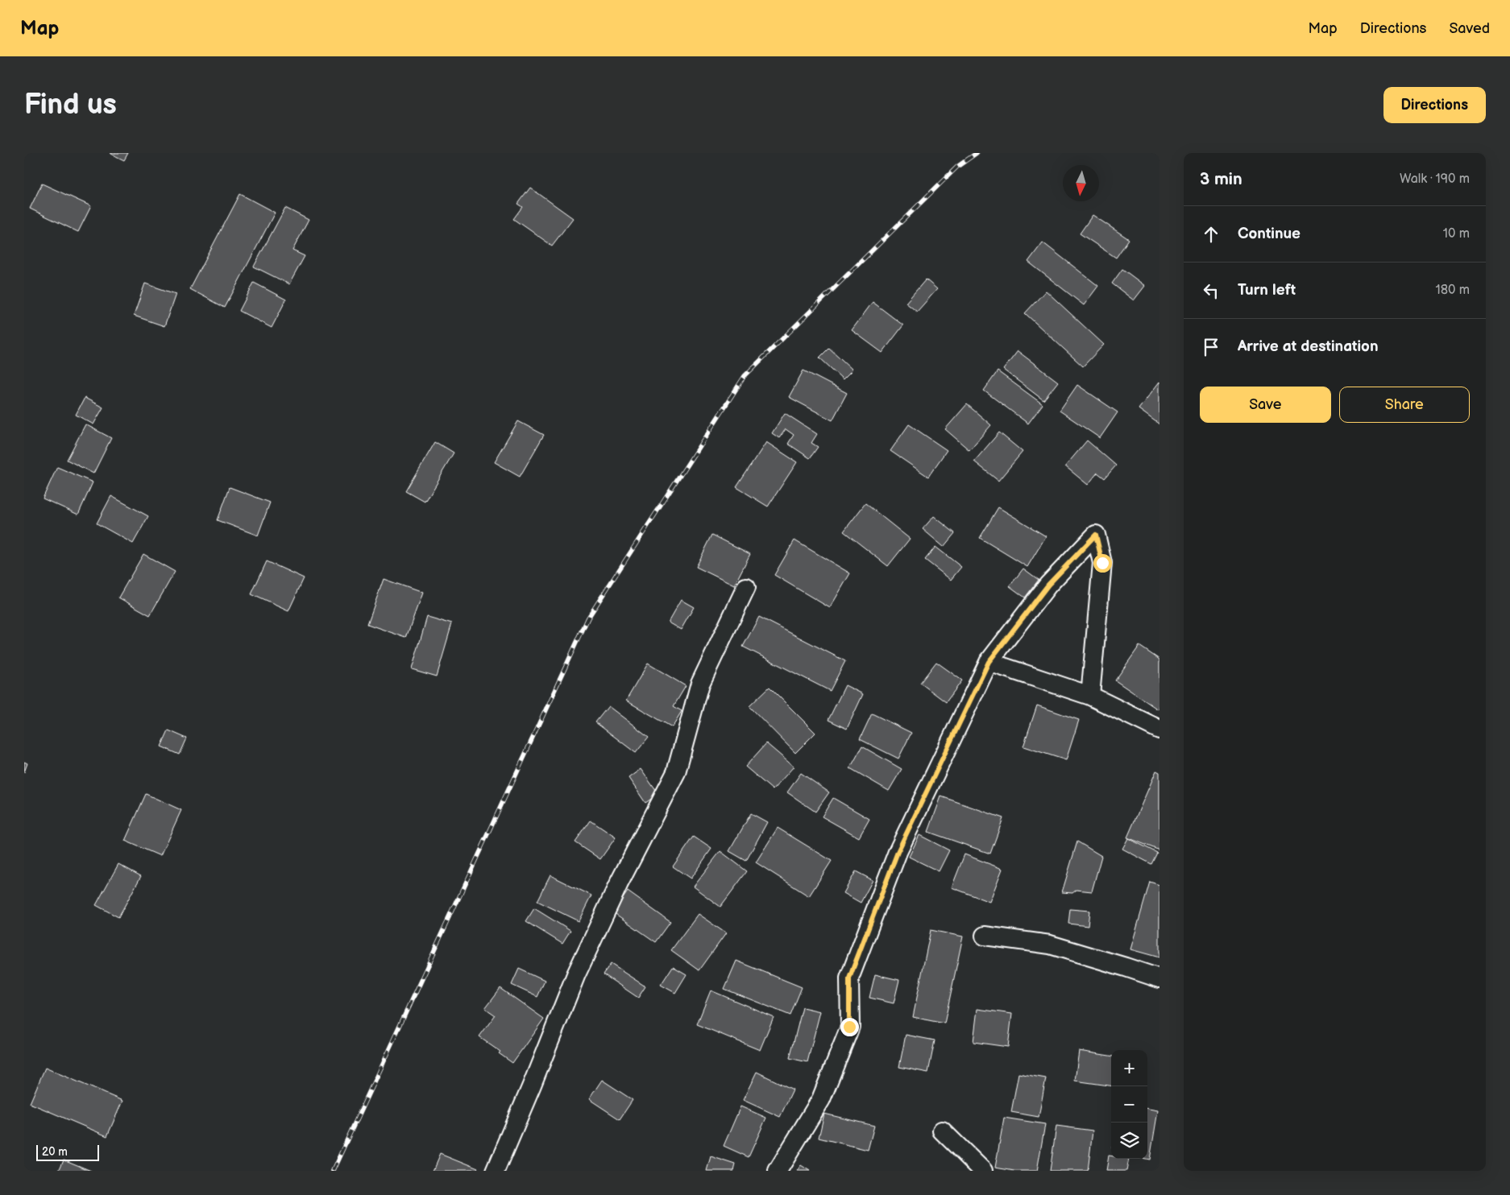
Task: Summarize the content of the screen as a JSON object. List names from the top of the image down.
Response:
{
  "scale_bar": "20 m",
  "north": "bottom",
  "page": {
    "header": "Map",
    "nav": ["Map", "Directions", "Saved"],
    "buttons": [
      "Directions",
      ["Save", "Share"]
    ],
    "title": "Find us",
    "heading": ["3 min", "Walk · 190 m"],
    "list": [
      ["Continue", "10 m"],
      ["Turn left", "180 m"],
      "Arrive at destination"
    ],
    "map_buttons": ["+", "−"],
    "scale": "20 m"
  }
}
